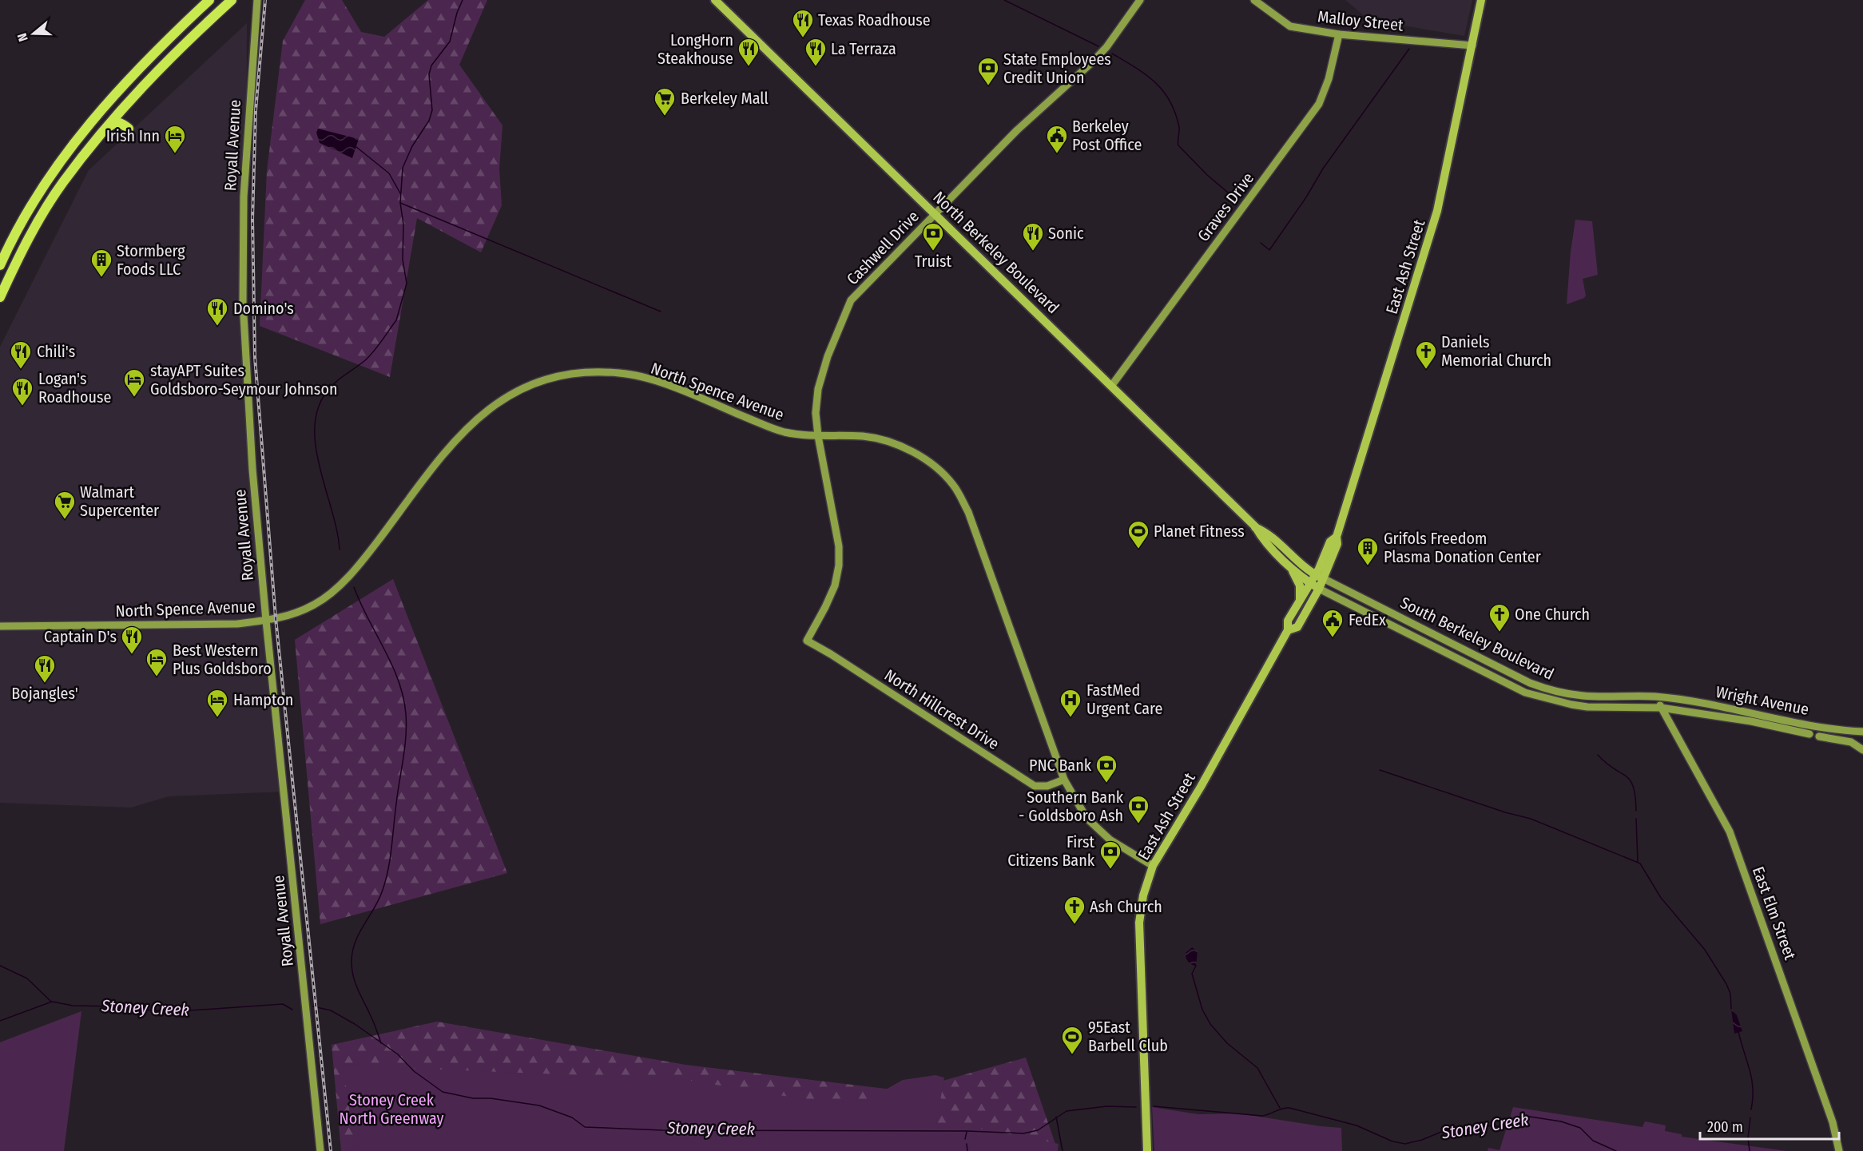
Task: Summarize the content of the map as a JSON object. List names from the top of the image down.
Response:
{
  "streets": {
    "main road": ["North Berkeley Boulevard", "East Ash Street"],
    "street": [
      "Malloy Street",
      "Royall Avenue",
      "Graves Drive",
      "Cashwell Drive",
      "North Spence Avenue",
      "South Berkeley Boulevard",
      "Wright Avenue",
      "North Hillcrest Drive",
      "East Elm Street"
    ]
  },
  "crossings": [
    ["Malloy Street", "Graves Drive"],
    ["Malloy Street", "East Ash Street"],
    ["Royall Avenue", "North Spence Avenue"],
    ["Graves Drive", "North Berkeley Boulevard"],
    ["Cashwell Drive", "North Berkeley Boulevard"],
    ["Cashwell Drive", "North Spence Avenue"],
    ["Cashwell Drive", "North Hillcrest Drive"],
    ["North Berkeley Boulevard", "East Ash Street"],
    ["North Berkeley Boulevard", "South Berkeley Boulevard"],
    ["East Ash Street", "North Spence Avenue"],
    ["East Ash Street", "South Berkeley Boulevard"],
    ["North Spence Avenue", "North Hillcrest Drive"],
    ["South Berkeley Boulevard", "Wright Avenue"],
    ["South Berkeley Boulevard", "East Elm Street"],
    ["Wright Avenue", "East Elm Street"]
  ],
  "water": ["Stoney Creek"],
  "parks": ["Stoney Creek North Greenway"],
  "places": {
    "restaurant": [
      "Texas Roadhouse",
      "LongHorn Steakhouse",
      "La Terraza",
      "Sonic",
      "Domino's",
      "Chili's",
      "Logan's Roadhouse",
      "Captain D's",
      "Bojangles'"
    ],
    "bank": [
      "State Employees Credit Union",
      "Truist",
      "PNC Bank",
      "Southern Bank - Goldsboro Ash",
      "First Citizens Bank"
    ],
    "supermarket": ["Berkeley Mall", "Walmart Supercenter"],
    "hotel": [
      "Irish Inn",
      "stayAPT Suites Goldsboro-Seymour Johnson",
      "Best Western Plus Goldsboro",
      "Hampton"
    ],
    "public building": ["Berkeley Post Office", "FedEx"],
    "building": ["Stormberg Foods LLC", "Grifols Freedom Plasma Donation Center"],
    "church": ["Daniels Memorial Church", "One Church", "Ash Church"],
    "sports": ["Planet Fitness", "95East Barbell Club"],
    "hospital": ["FastMed Urgent Care"]
  },
  "scale_bar": "200 m",
  "north": "left"
}
